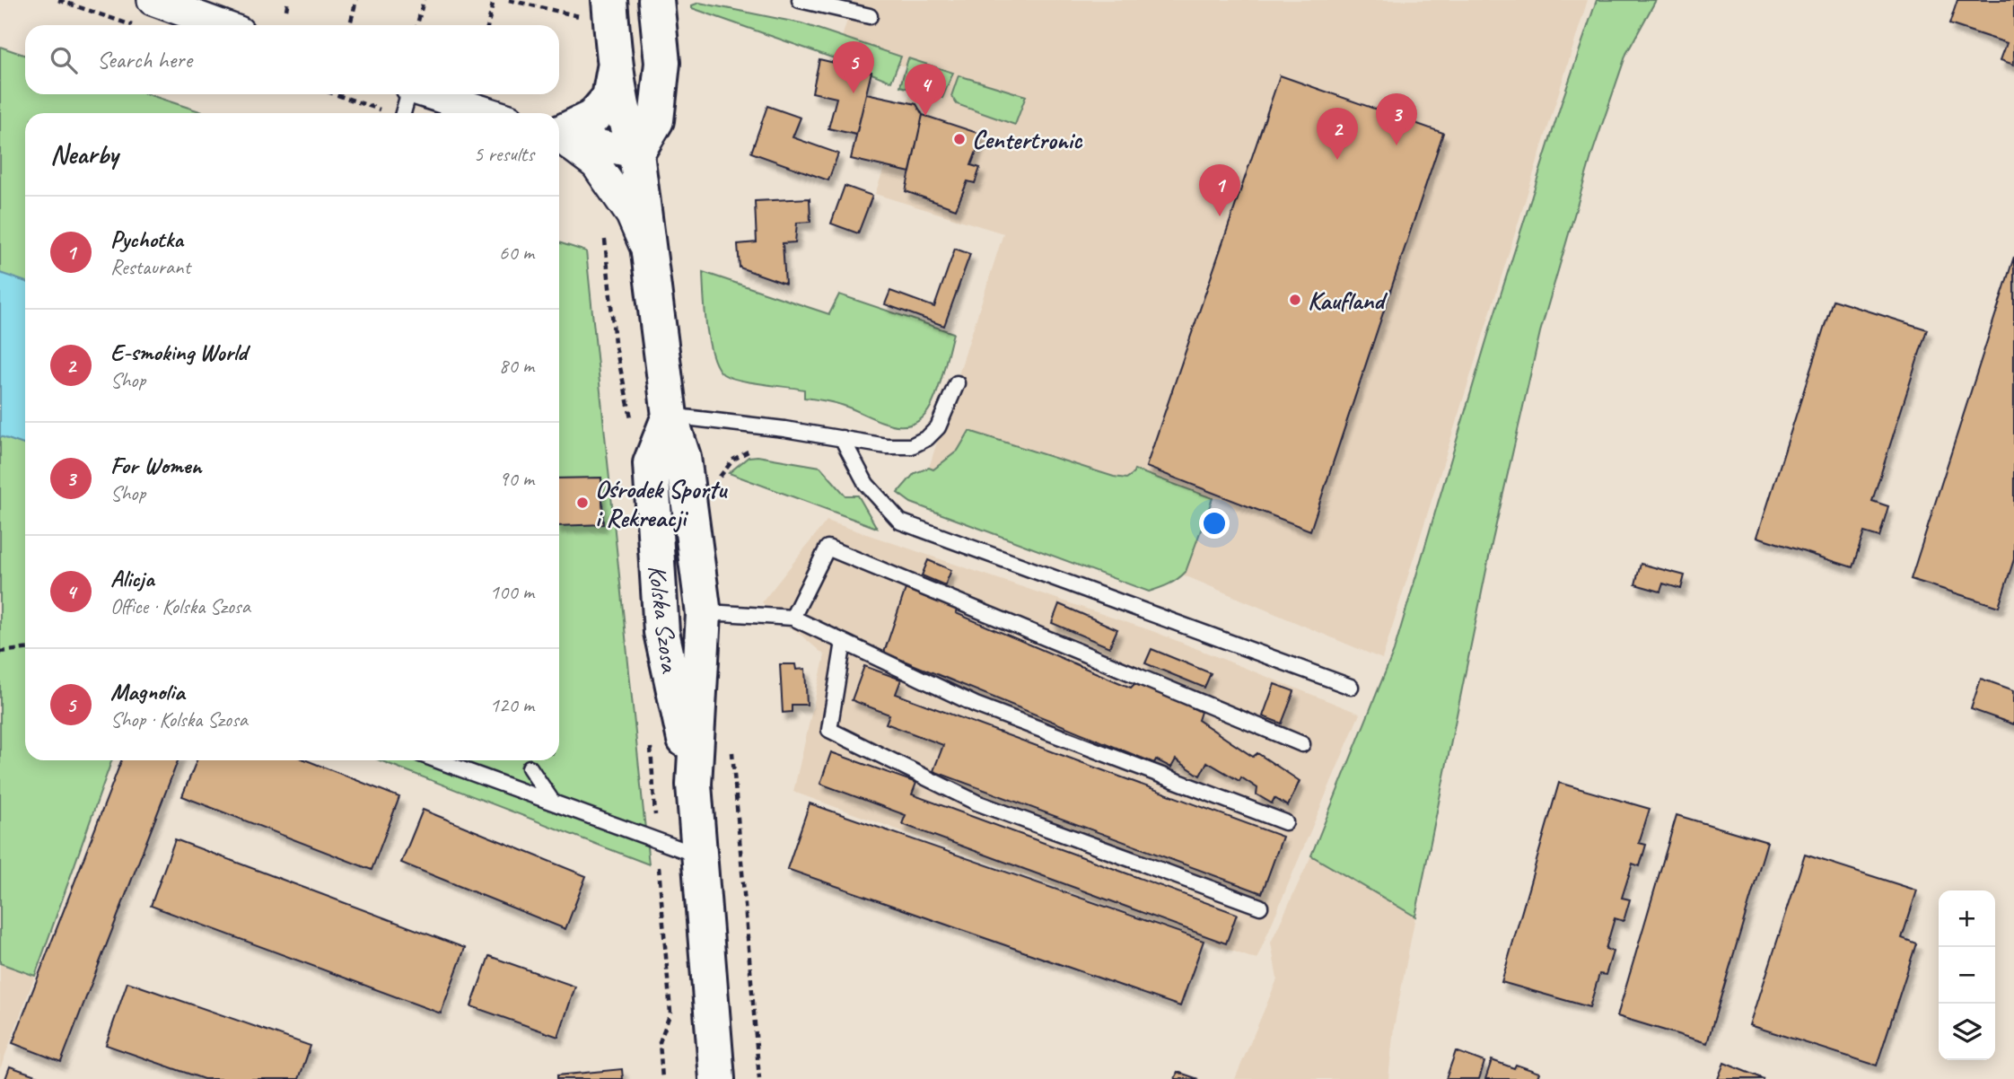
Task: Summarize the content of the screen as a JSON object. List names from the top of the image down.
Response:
{
  "streets": {
    "street": ["Kolska Szosa"]
  },
  "places": ["Centertronic", "Kaufland", "Ośrodek Sportu i Rekreacji"],
  "page": {
    "search": "Search here",
    "pins": [
      "5",
      "4",
      "3",
      "2",
      "1"
    ],
    "heading": ["Nearby", "5 results"],
    "list": [
      {
        "mark": "1",
        "name": "Pychotka",
        "note": "Restaurant",
        "value": "60 m"
      },
      {
        "mark": "2",
        "name": "E-smoking World",
        "note": "Shop",
        "value": "80 m"
      },
      {
        "mark": "3",
        "name": "For Women",
        "note": "Shop",
        "value": "90 m"
      },
      {
        "mark": "4",
        "name": "Alicja",
        "note": "Office · Kolska Szosa",
        "value": "100 m"
      },
      {
        "mark": "5",
        "name": "Magnolia",
        "note": "Shop · Kolska Szosa",
        "value": "120 m"
      }
    ],
    "map_buttons": ["+", "−"]
  }
}
